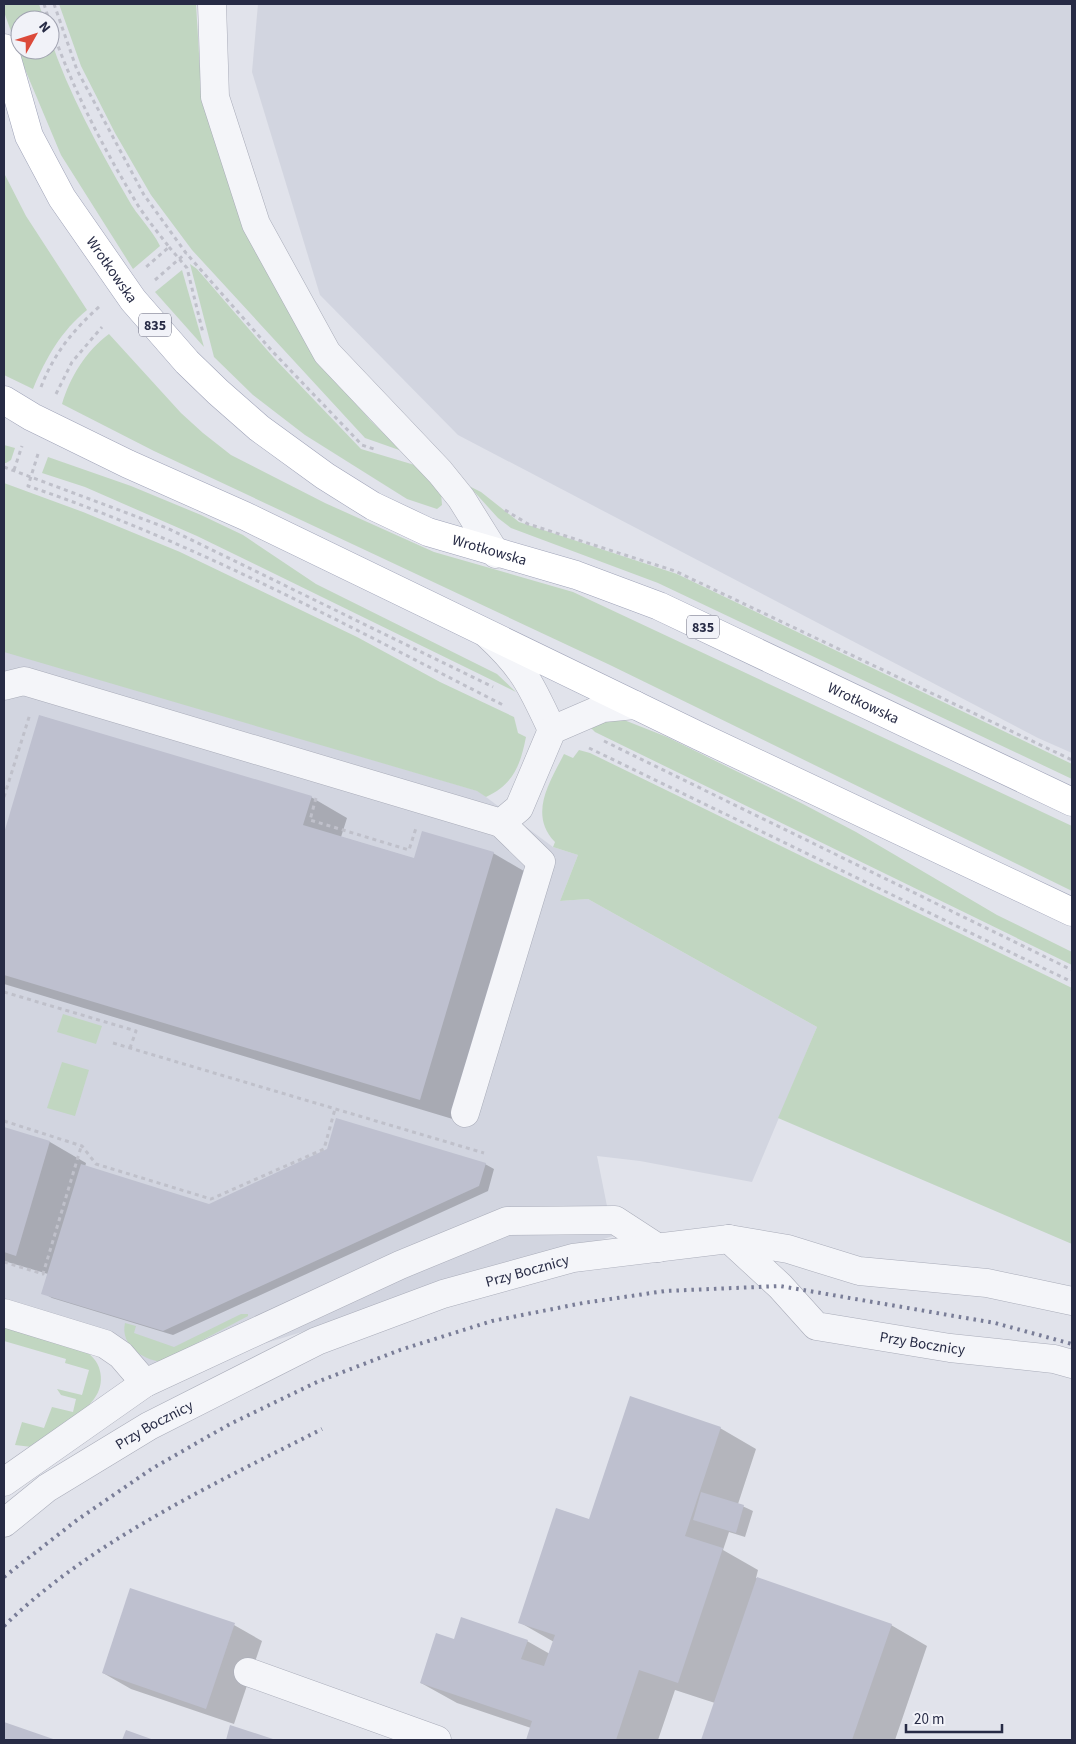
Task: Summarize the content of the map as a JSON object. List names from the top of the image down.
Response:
{
  "streets": {
    "main road": ["Wrotkowska", "835"],
    "street": ["Przy Bocznicy"]
  },
  "crossings": [
    ["Wrotkowska", "835"]
  ],
  "scale_bar": "20 m",
  "north": "top right"
}
